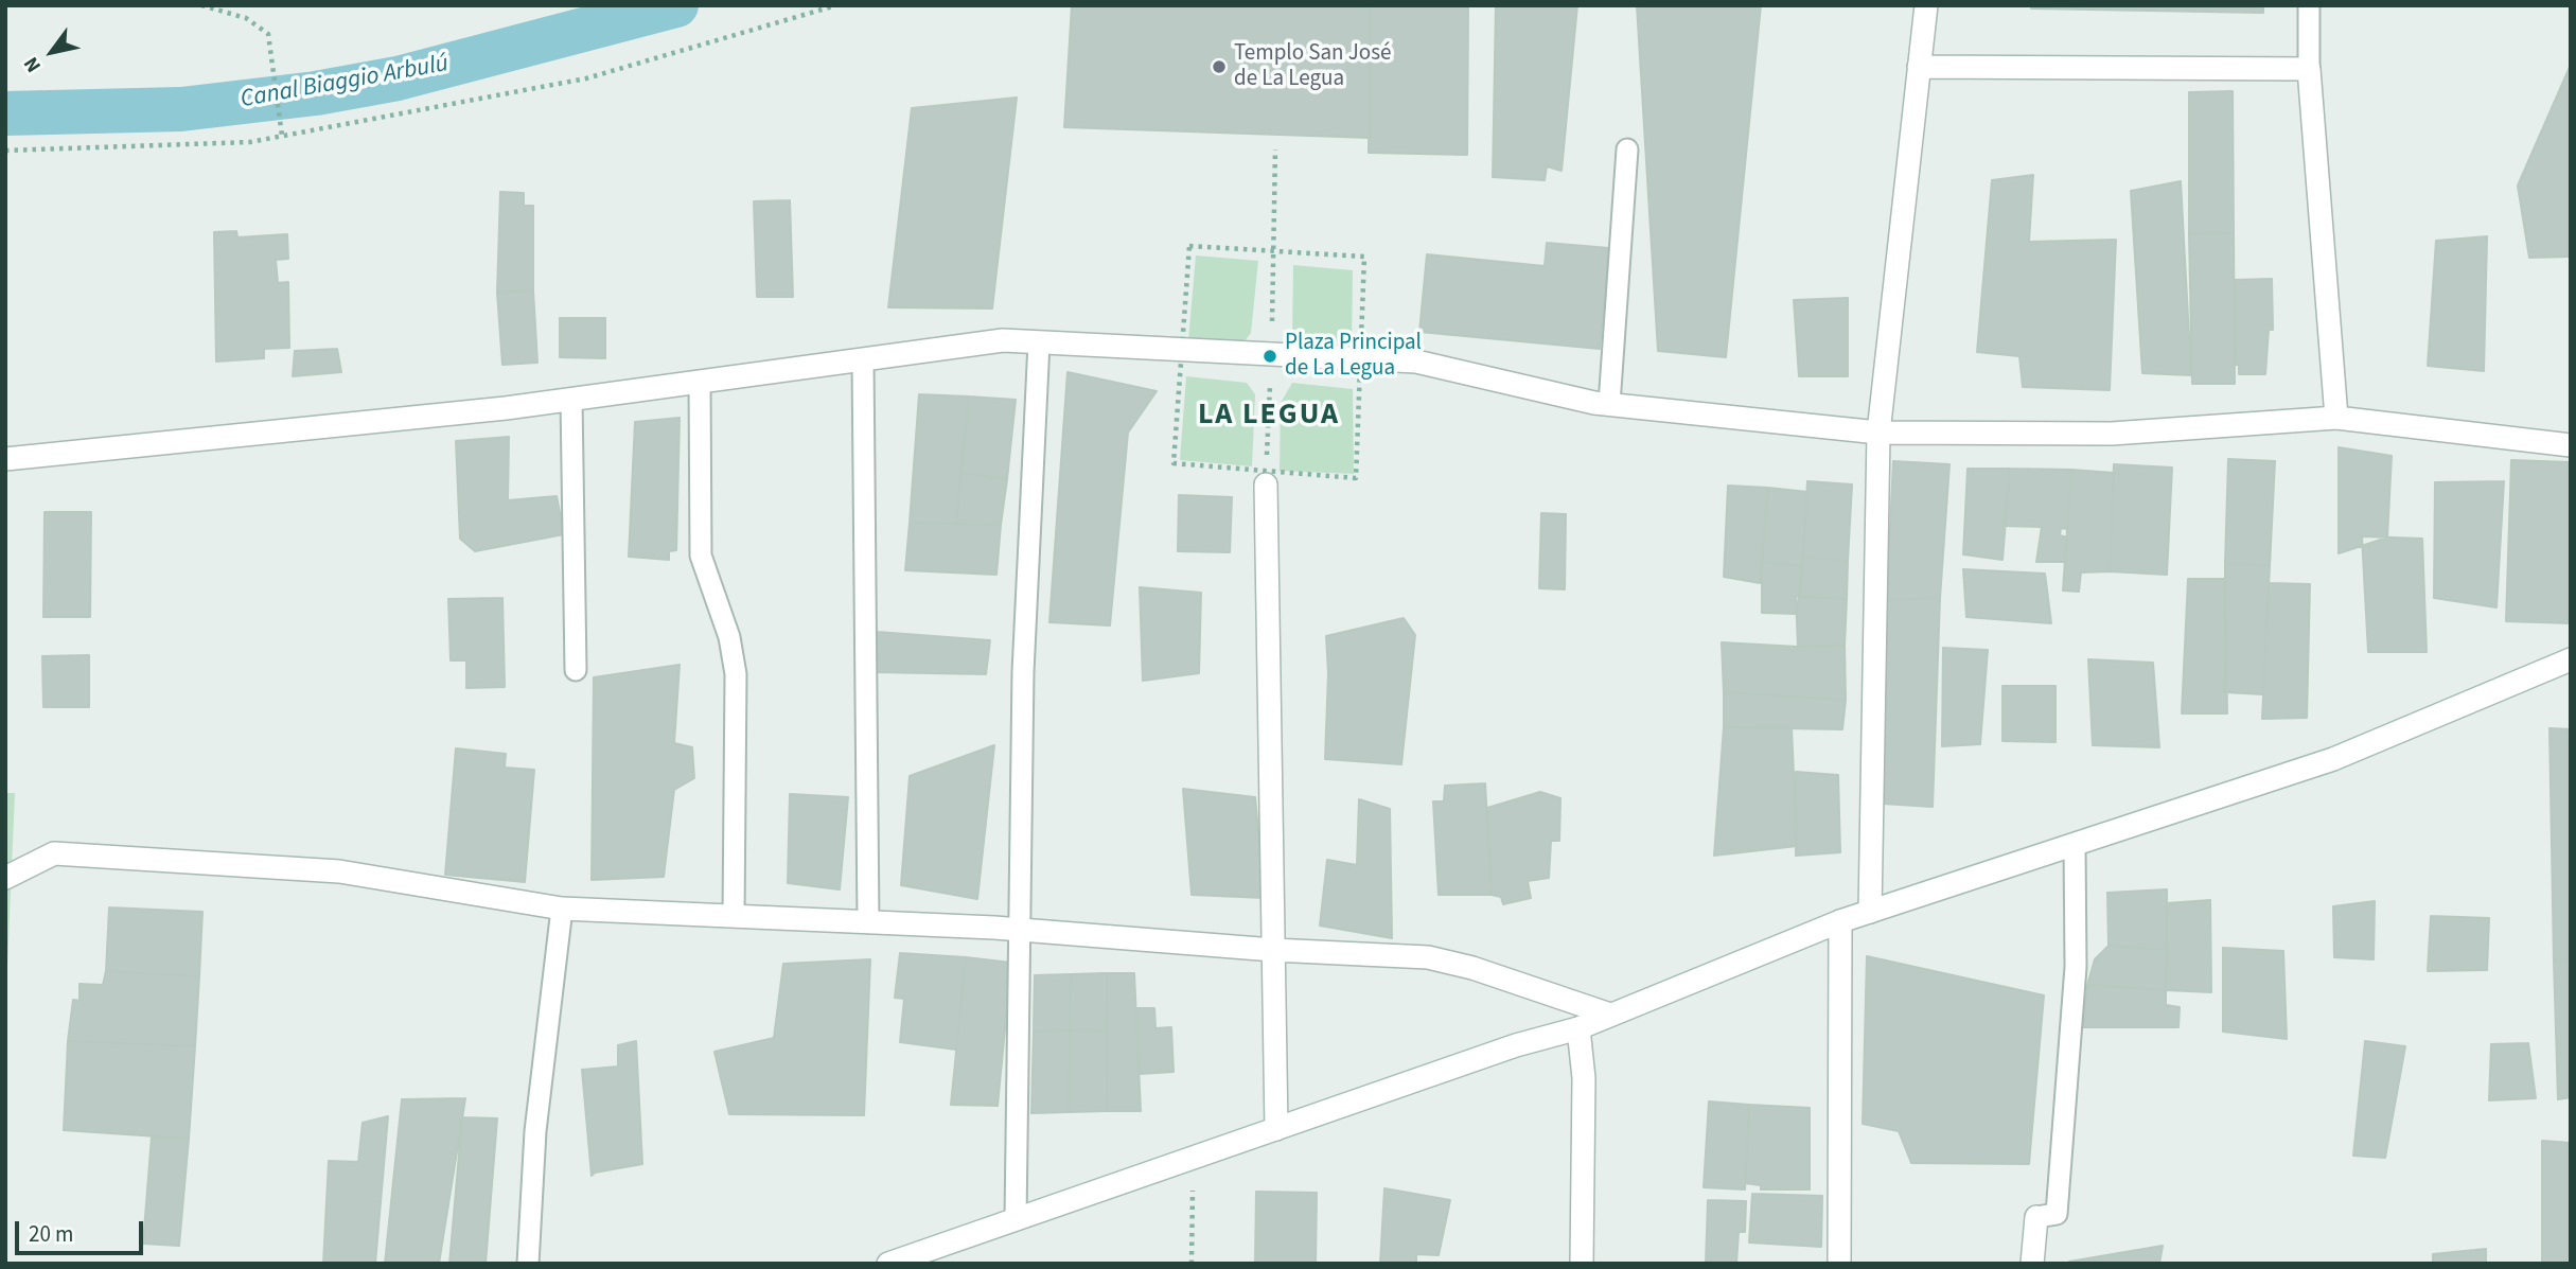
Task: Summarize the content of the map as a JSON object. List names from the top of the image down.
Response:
{
  "districts": ["LA LEGUA"],
  "water": ["Canal Biaggio Arbulú"],
  "places": ["Templo San José de La Legua", "Plaza Principal de La Legua"],
  "scale_bar": "20 m",
  "north": "bottom left"
}
